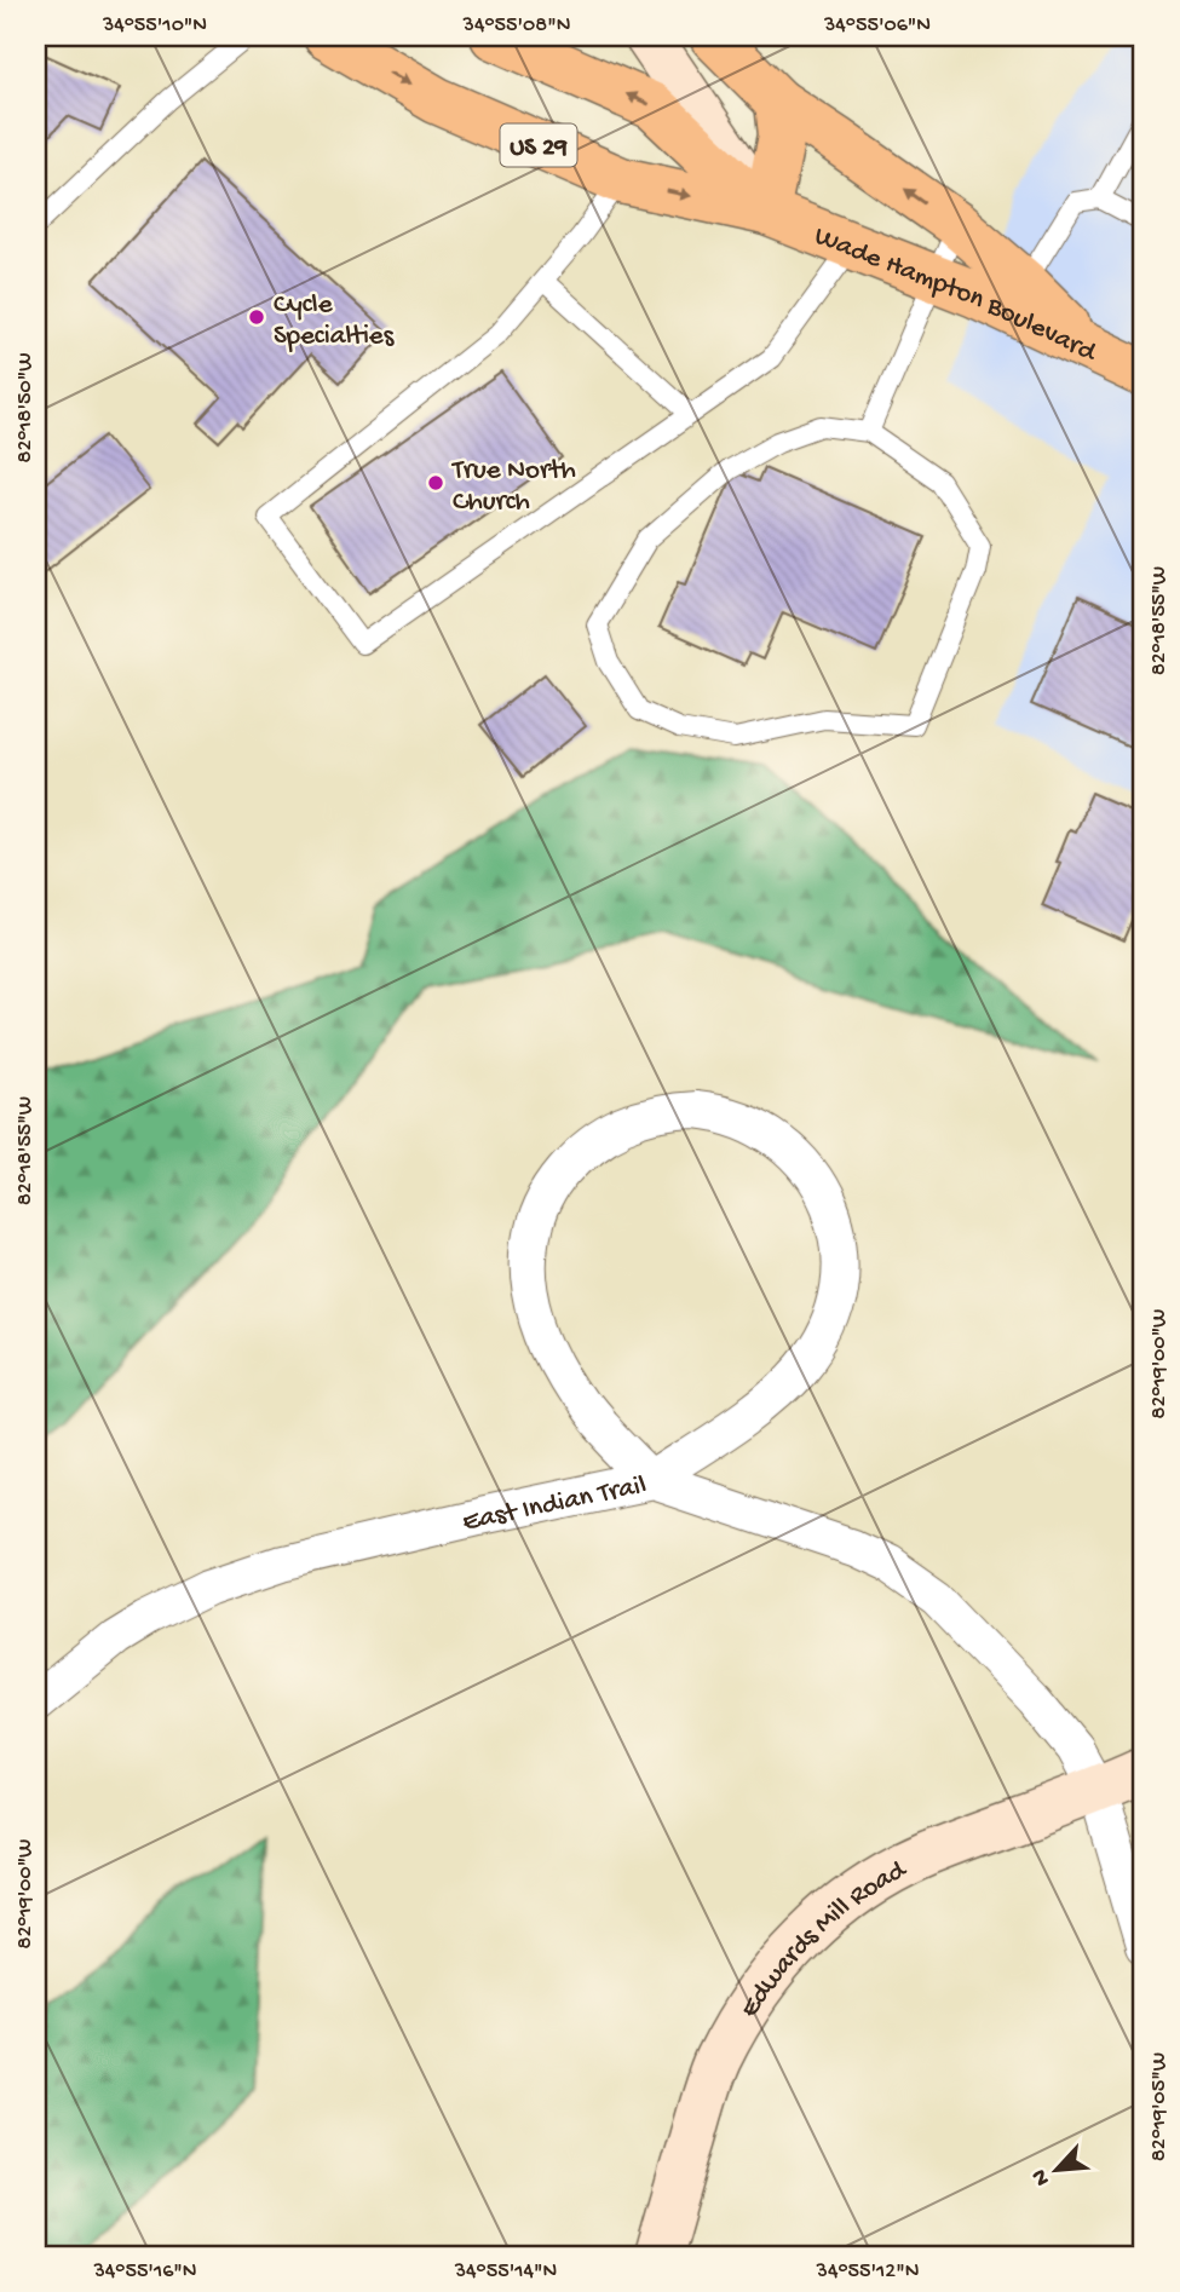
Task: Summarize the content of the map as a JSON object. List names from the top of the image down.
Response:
{
  "streets": {
    "main road": ["US 29", "Wade Hampton Boulevard"],
    "street": ["East Indian Trail", "Edwards Mill Road"]
  },
  "crossings": [
    ["East Indian Trail", "Edwards Mill Road"]
  ],
  "places": ["Cycle Specialties", "True North Church"],
  "north": "bottom left",
  "coordinates": [
    "34°55'10\"N",
    "34°55'08\"N",
    "34°55'06\"N",
    "82°18'50\"W",
    "82°18'55\"W",
    "82°19'00\"W",
    "82°19'05\"W",
    "34°55'16\"N",
    "34°55'14\"N",
    "34°55'12\"N"
  ]
}
